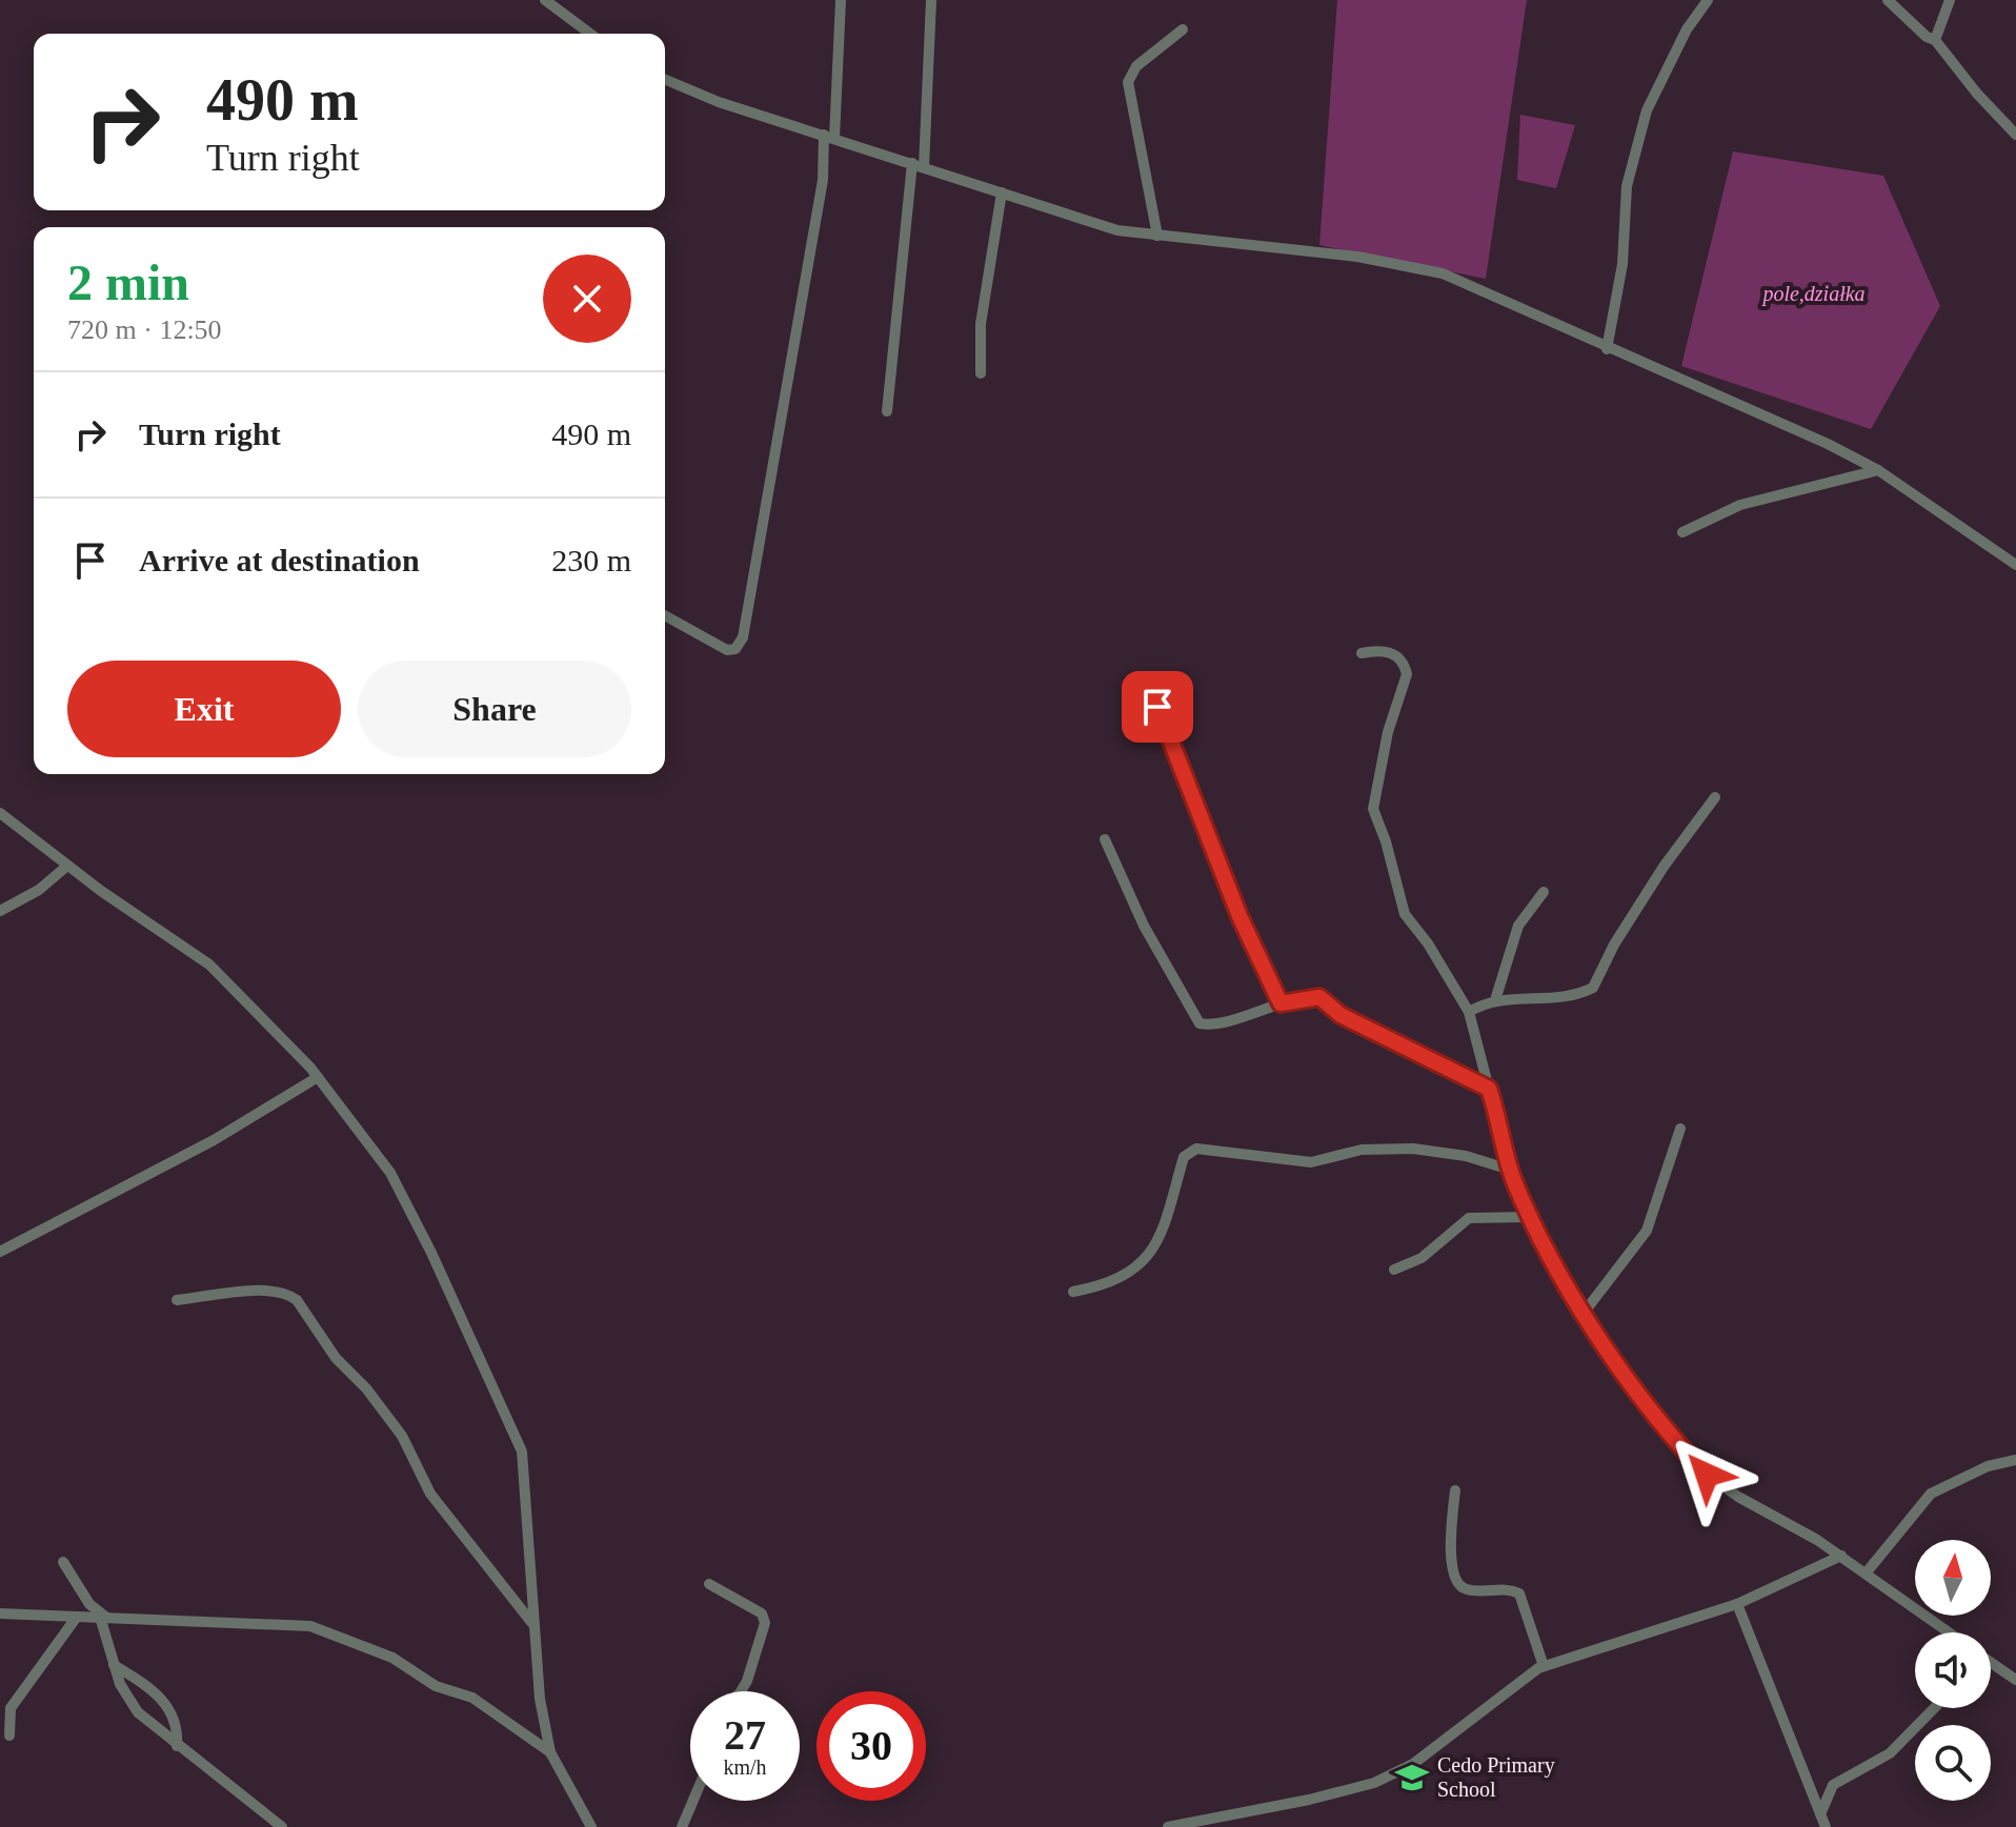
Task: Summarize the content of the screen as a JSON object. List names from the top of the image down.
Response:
{
  "parks": ["pole,działka"],
  "places": {
    "school or university": ["Cedo Primary School"]
  },
  "north": "top",
  "page": {
    "turn": ["490 m", "Turn right"],
    "heading": ["2 min", "720 m · 12:50"],
    "list": [
      {
        "name": "Turn right",
        "value": "490 m"
      },
      {
        "name": "Arrive at destination",
        "value": "230 m"
      }
    ],
    "buttons": ["Exit", "Share"],
    "speed": "27 km/h",
    "limit": "30"
  }
}
